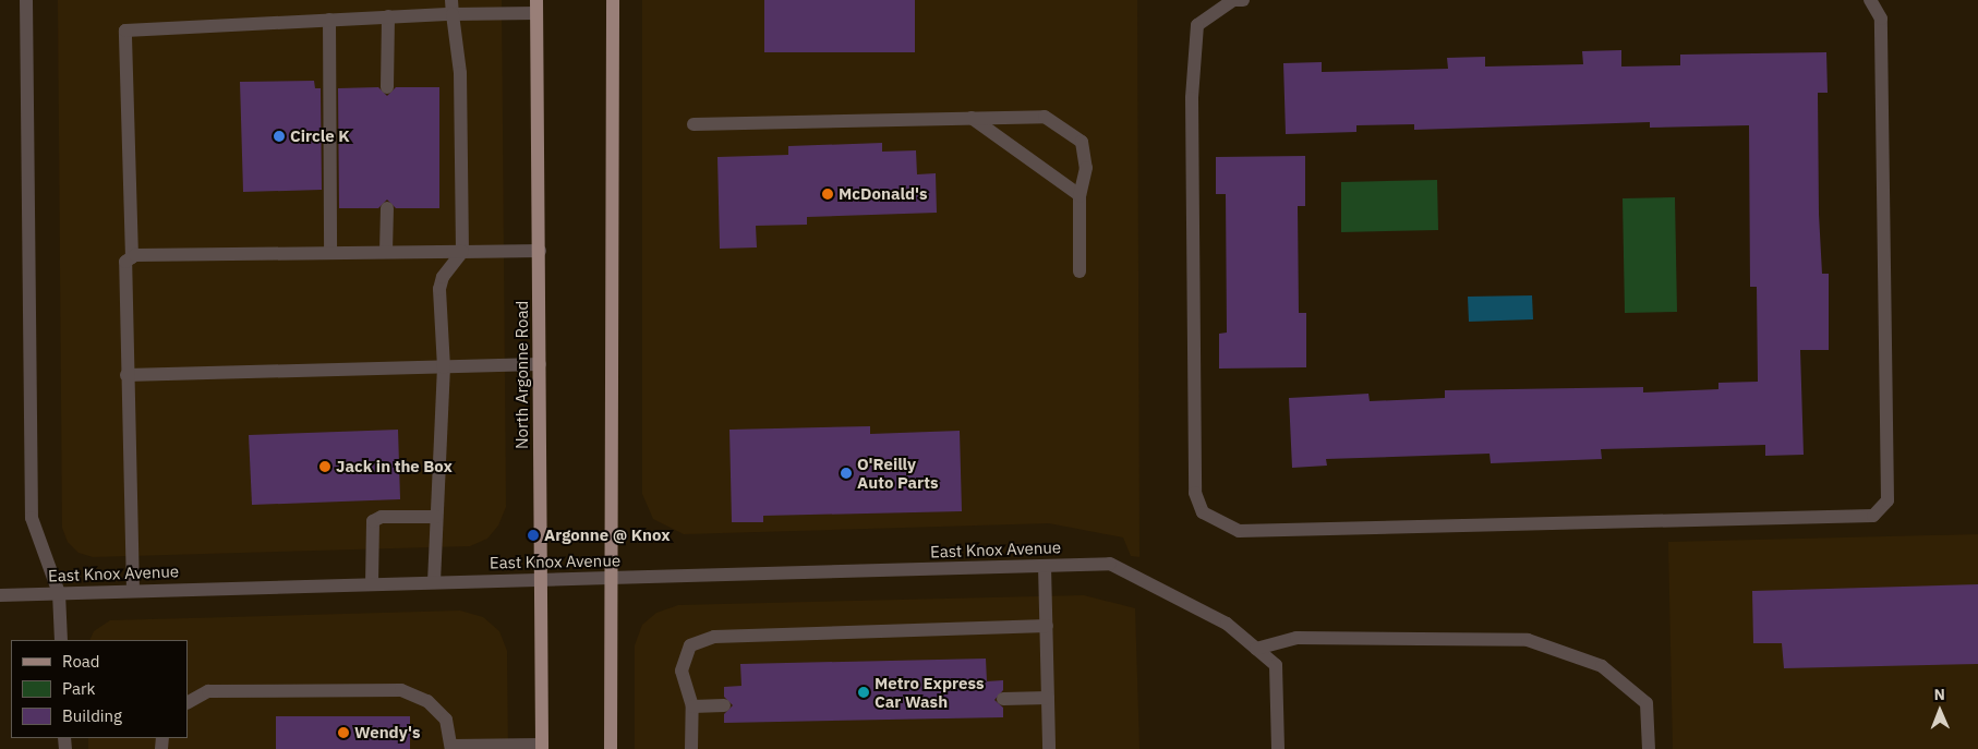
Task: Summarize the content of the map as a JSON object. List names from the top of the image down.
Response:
{
  "streets": {
    "main road": ["North Argonne Road"],
    "street": ["East Knox Avenue"]
  },
  "crossings": [
    ["North Argonne Road", "East Knox Avenue"]
  ],
  "places": [
    "Circle K",
    "McDonald's",
    "Jack in the Box",
    "O'Reilly Auto Parts",
    "Argonne @ Knox",
    "Metro Express Car Wash",
    "Wendy's"
  ],
  "legend": ["Road", "Park", "Building"],
  "north": "top"
}
